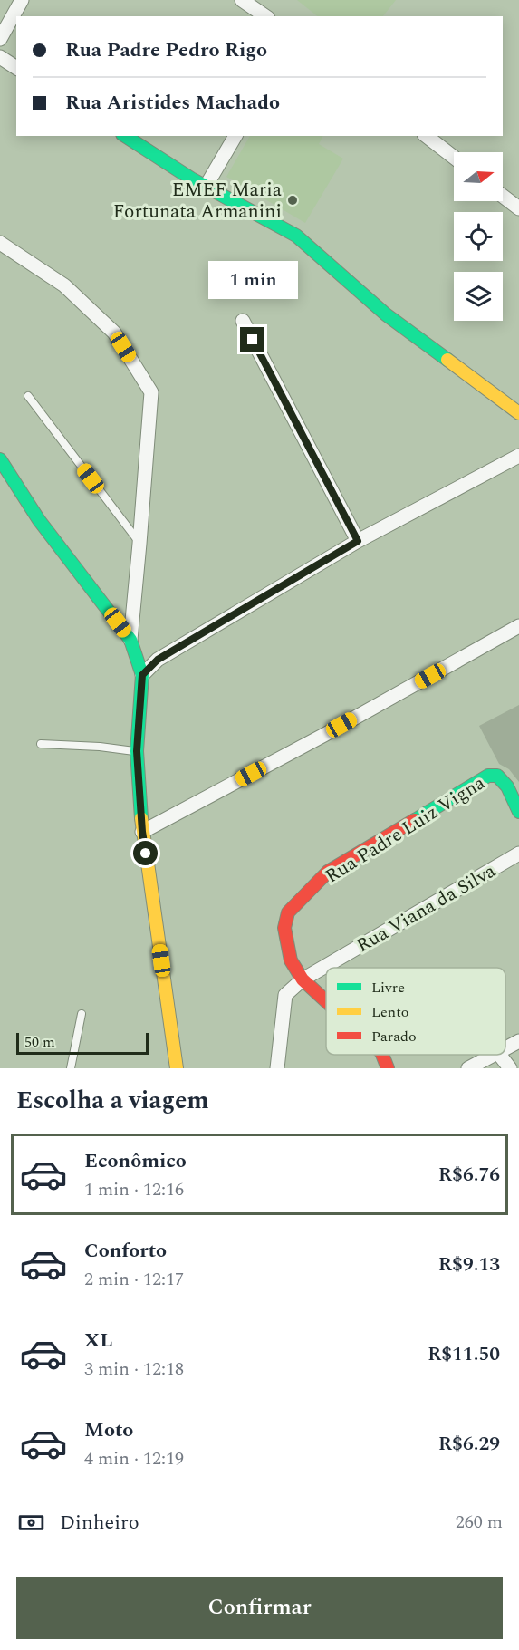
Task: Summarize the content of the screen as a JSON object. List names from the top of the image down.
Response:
{
  "streets": {
    "street": ["Rua Padre Luiz Vigna", "Rua Viana da Silva"]
  },
  "crossings": [
    ["Rua Padre Luiz Vigna", "Rua Viana da Silva"]
  ],
  "places": ["EMEF Maria Fortunata Armanini"],
  "legend": ["Livre", "Lento", "Parado"],
  "scale_bar": "50 m",
  "north": "right",
  "page": {
    "banner": ["Rua Padre Pedro Rigo", "Rua Aristides Machado"],
    "bubble": "1 min",
    "scale": "50 m",
    "heading": "Escolha a viagem",
    "list": [
      {
        "name": "Econômico",
        "note": "1 min · 12:16",
        "value": "R$6.76"
      },
      {
        "name": "Conforto",
        "note": "2 min · 12:17",
        "value": "R$9.13"
      },
      {
        "name": "XL",
        "note": "3 min · 12:18",
        "value": "R$11.50"
      },
      {
        "name": "Moto",
        "note": "4 min · 12:19",
        "value": "R$6.29"
      }
    ],
    "pay": ["Dinheiro", "260 m"],
    "buttons": "Confirmar"
  }
}
